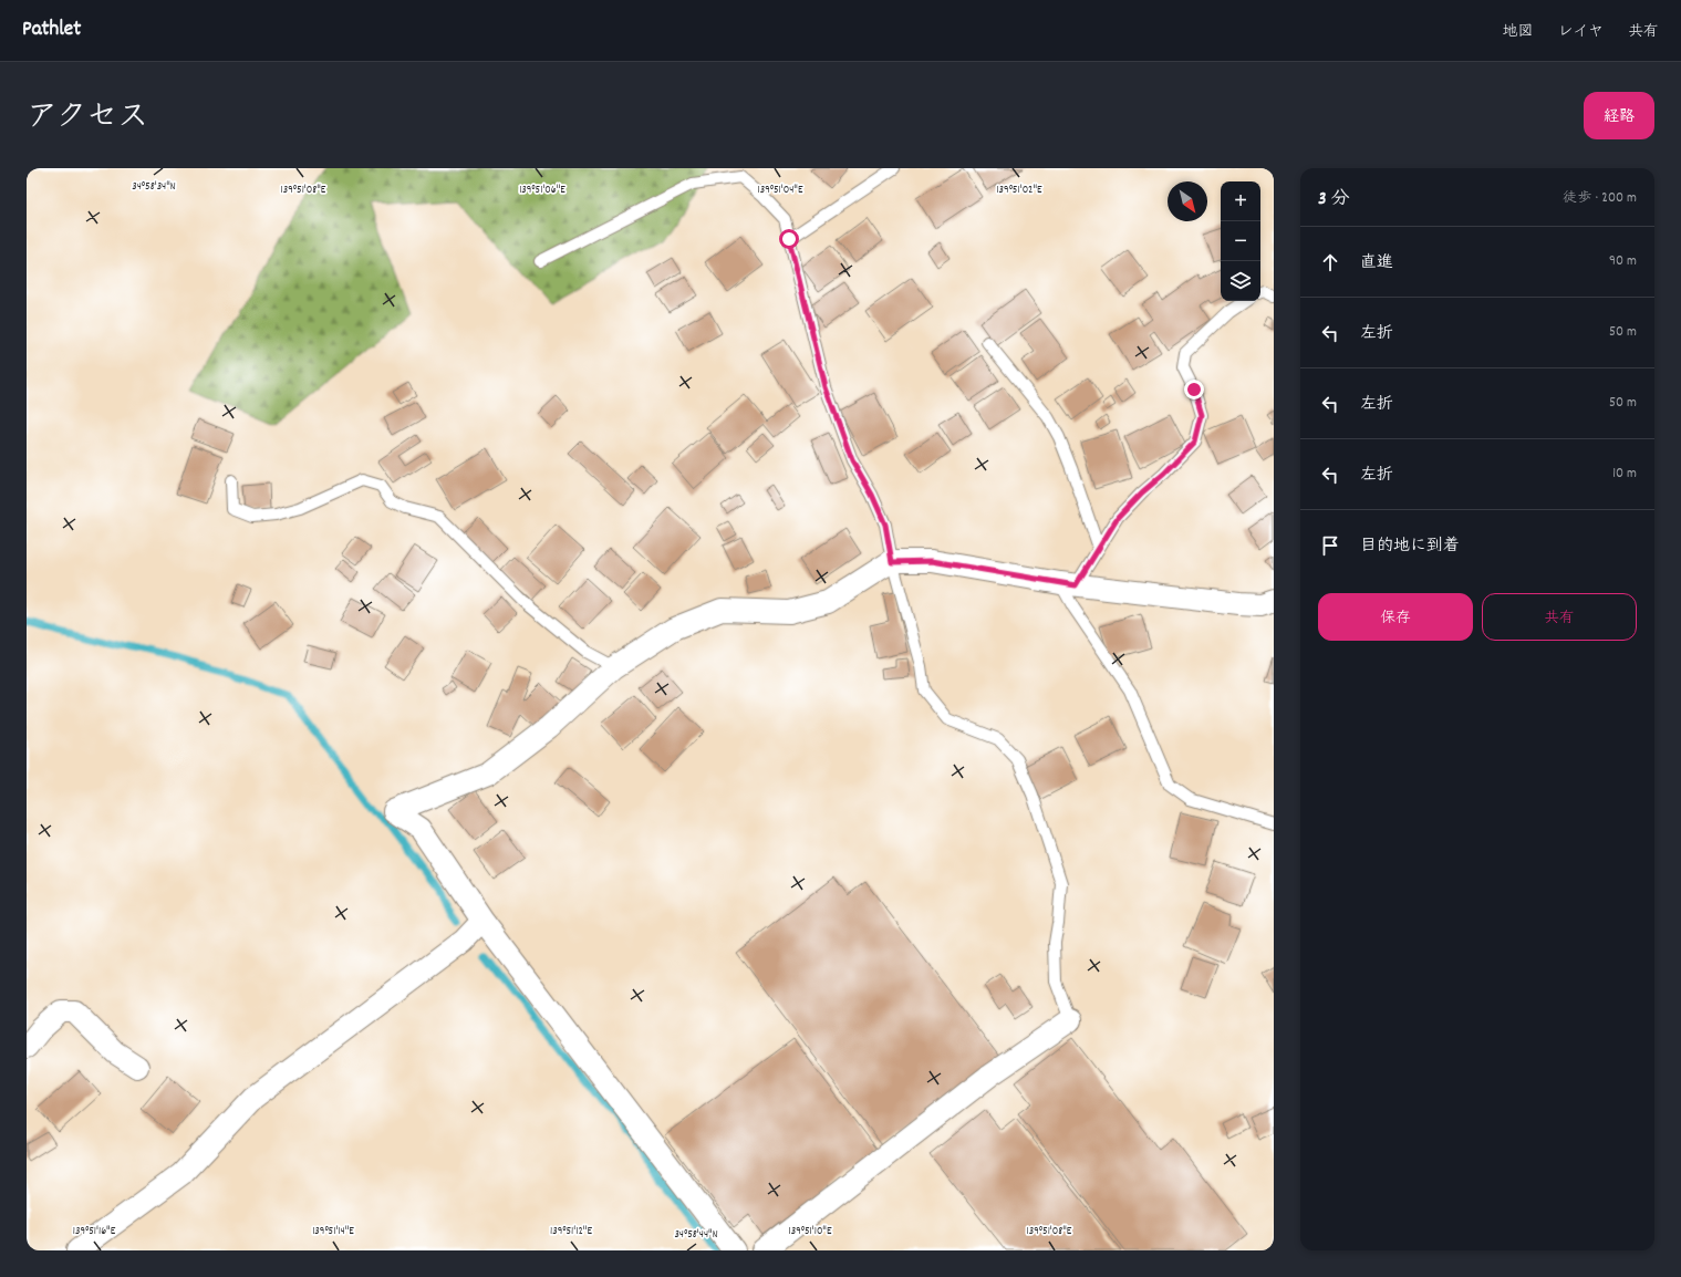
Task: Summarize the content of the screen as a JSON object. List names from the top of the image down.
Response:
{
  "north": "bottom right",
  "page": {
    "header": "Pathlet",
    "nav": ["地図", "レイヤ", "共有"],
    "title": "アクセス",
    "buttons": [
      "経路",
      ["保存", "共有"]
    ],
    "heading": ["3 分", "徒歩 · 200 m"],
    "map_buttons": ["+", "−"],
    "list": [
      ["直進", "90 m"],
      ["左折", "50 m"],
      ["左折", "50 m"],
      ["左折", "10 m"],
      "目的地に到着"
    ]
  },
  "coordinates": [
    "34°58'34\"N",
    "139°51'08\"E",
    "139°51'06\"E",
    "139°51'04\"E",
    "139°51'02\"E",
    "139°51'16\"E",
    "139°51'14\"E",
    "139°51'12\"E",
    "139°51'10\"E",
    "34°58'44\"N"
  ]
}
